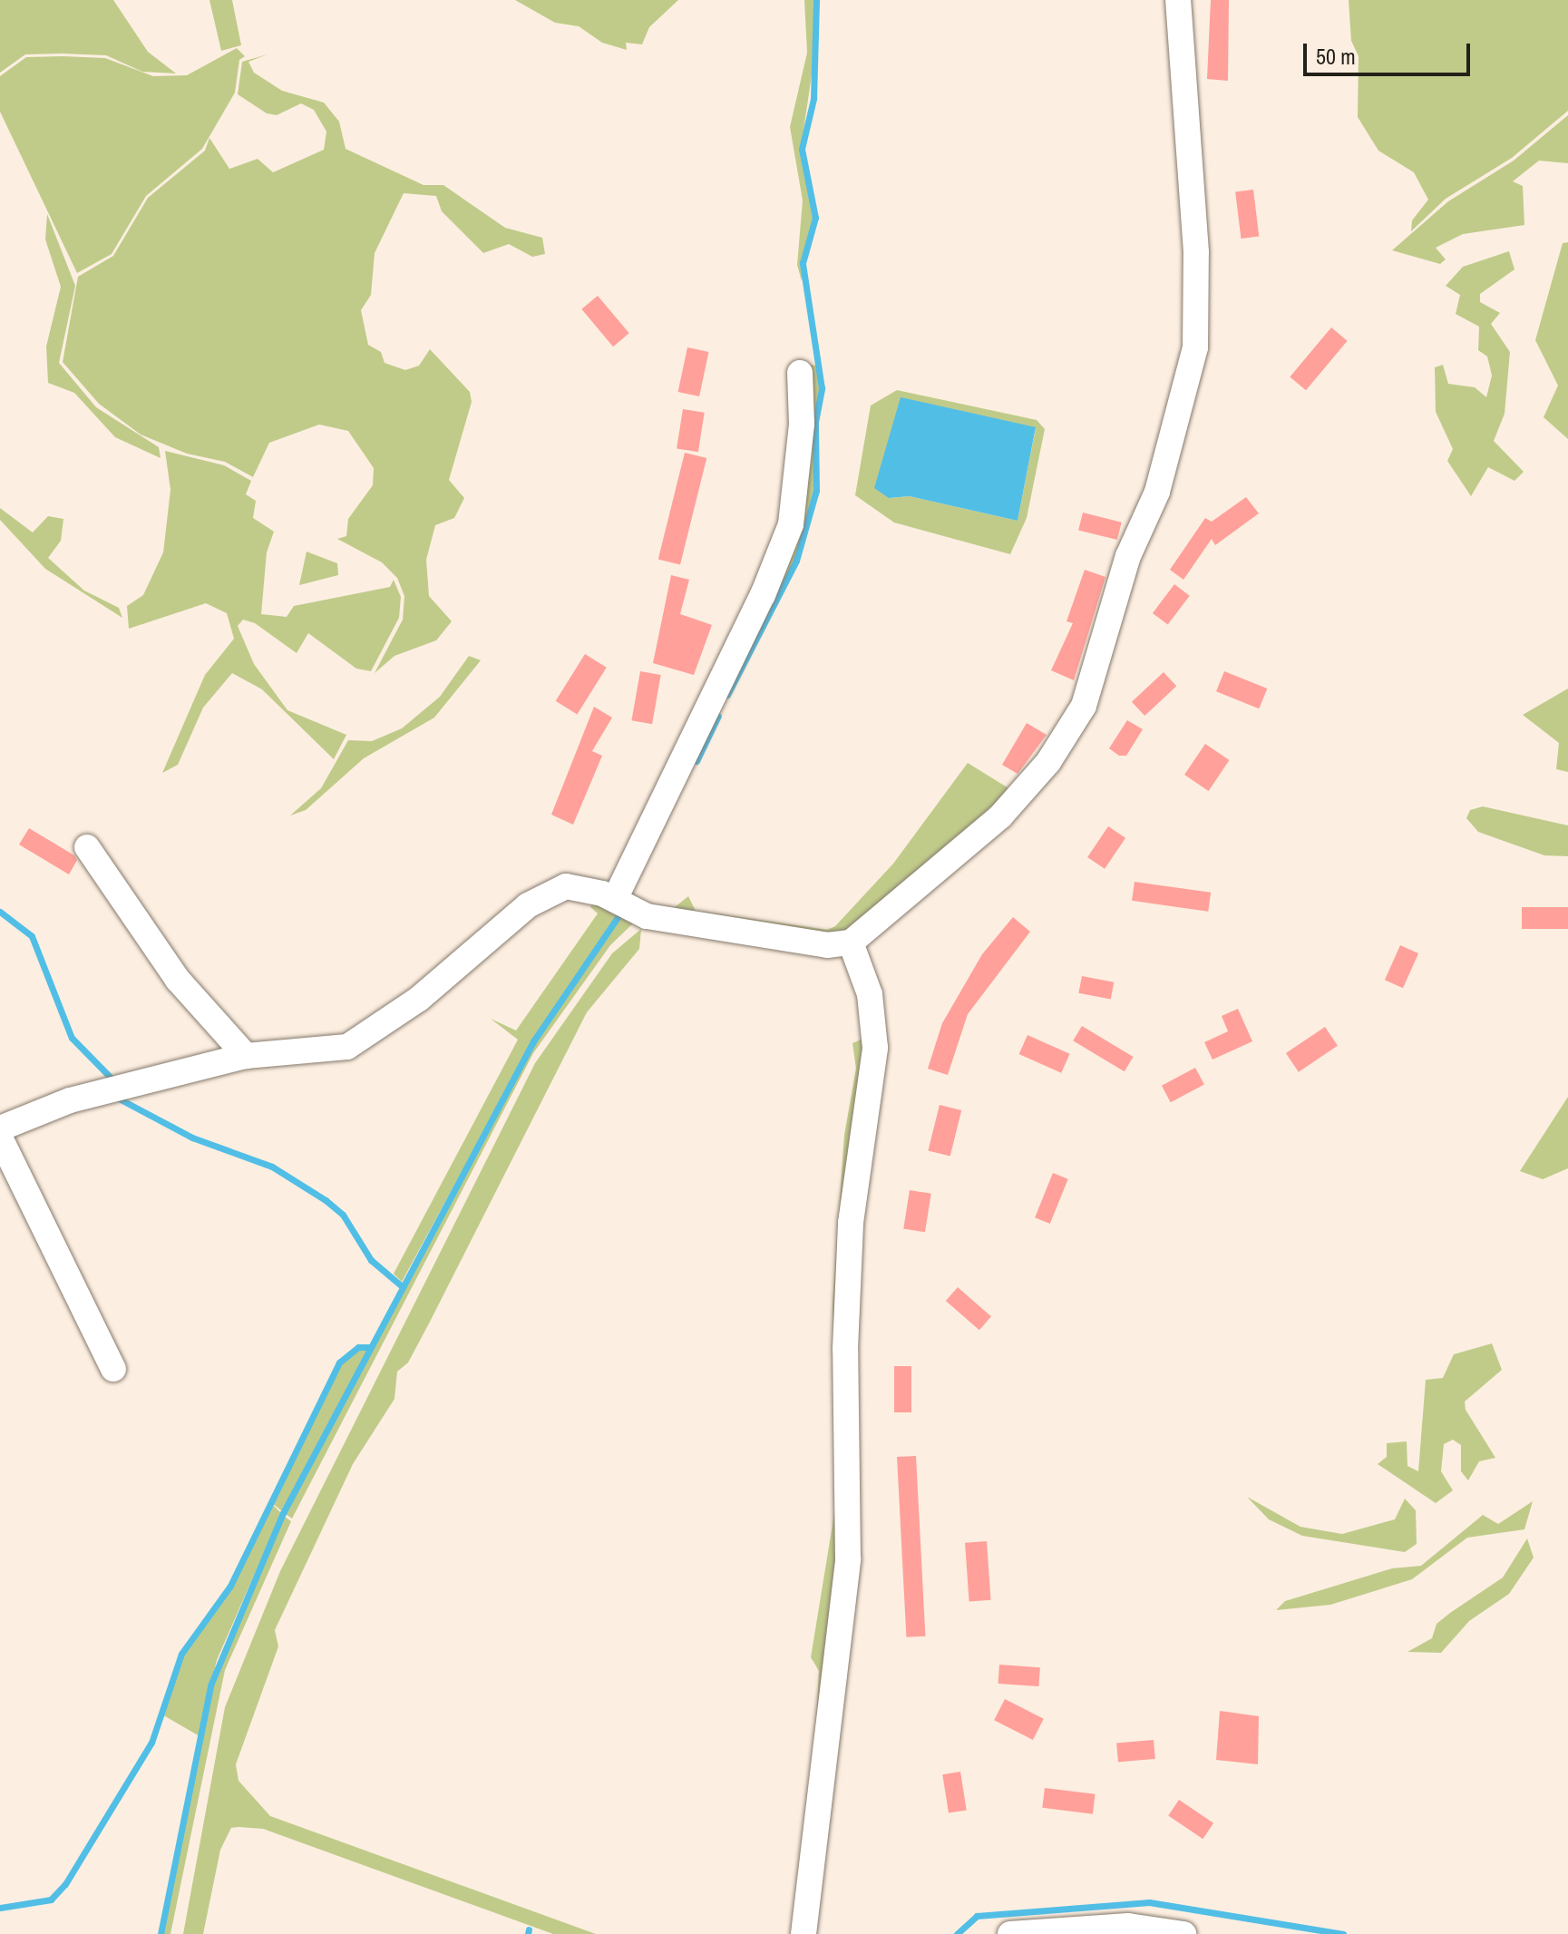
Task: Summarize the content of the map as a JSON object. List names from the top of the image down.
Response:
{
  "scale_bar": "50 m"
}
